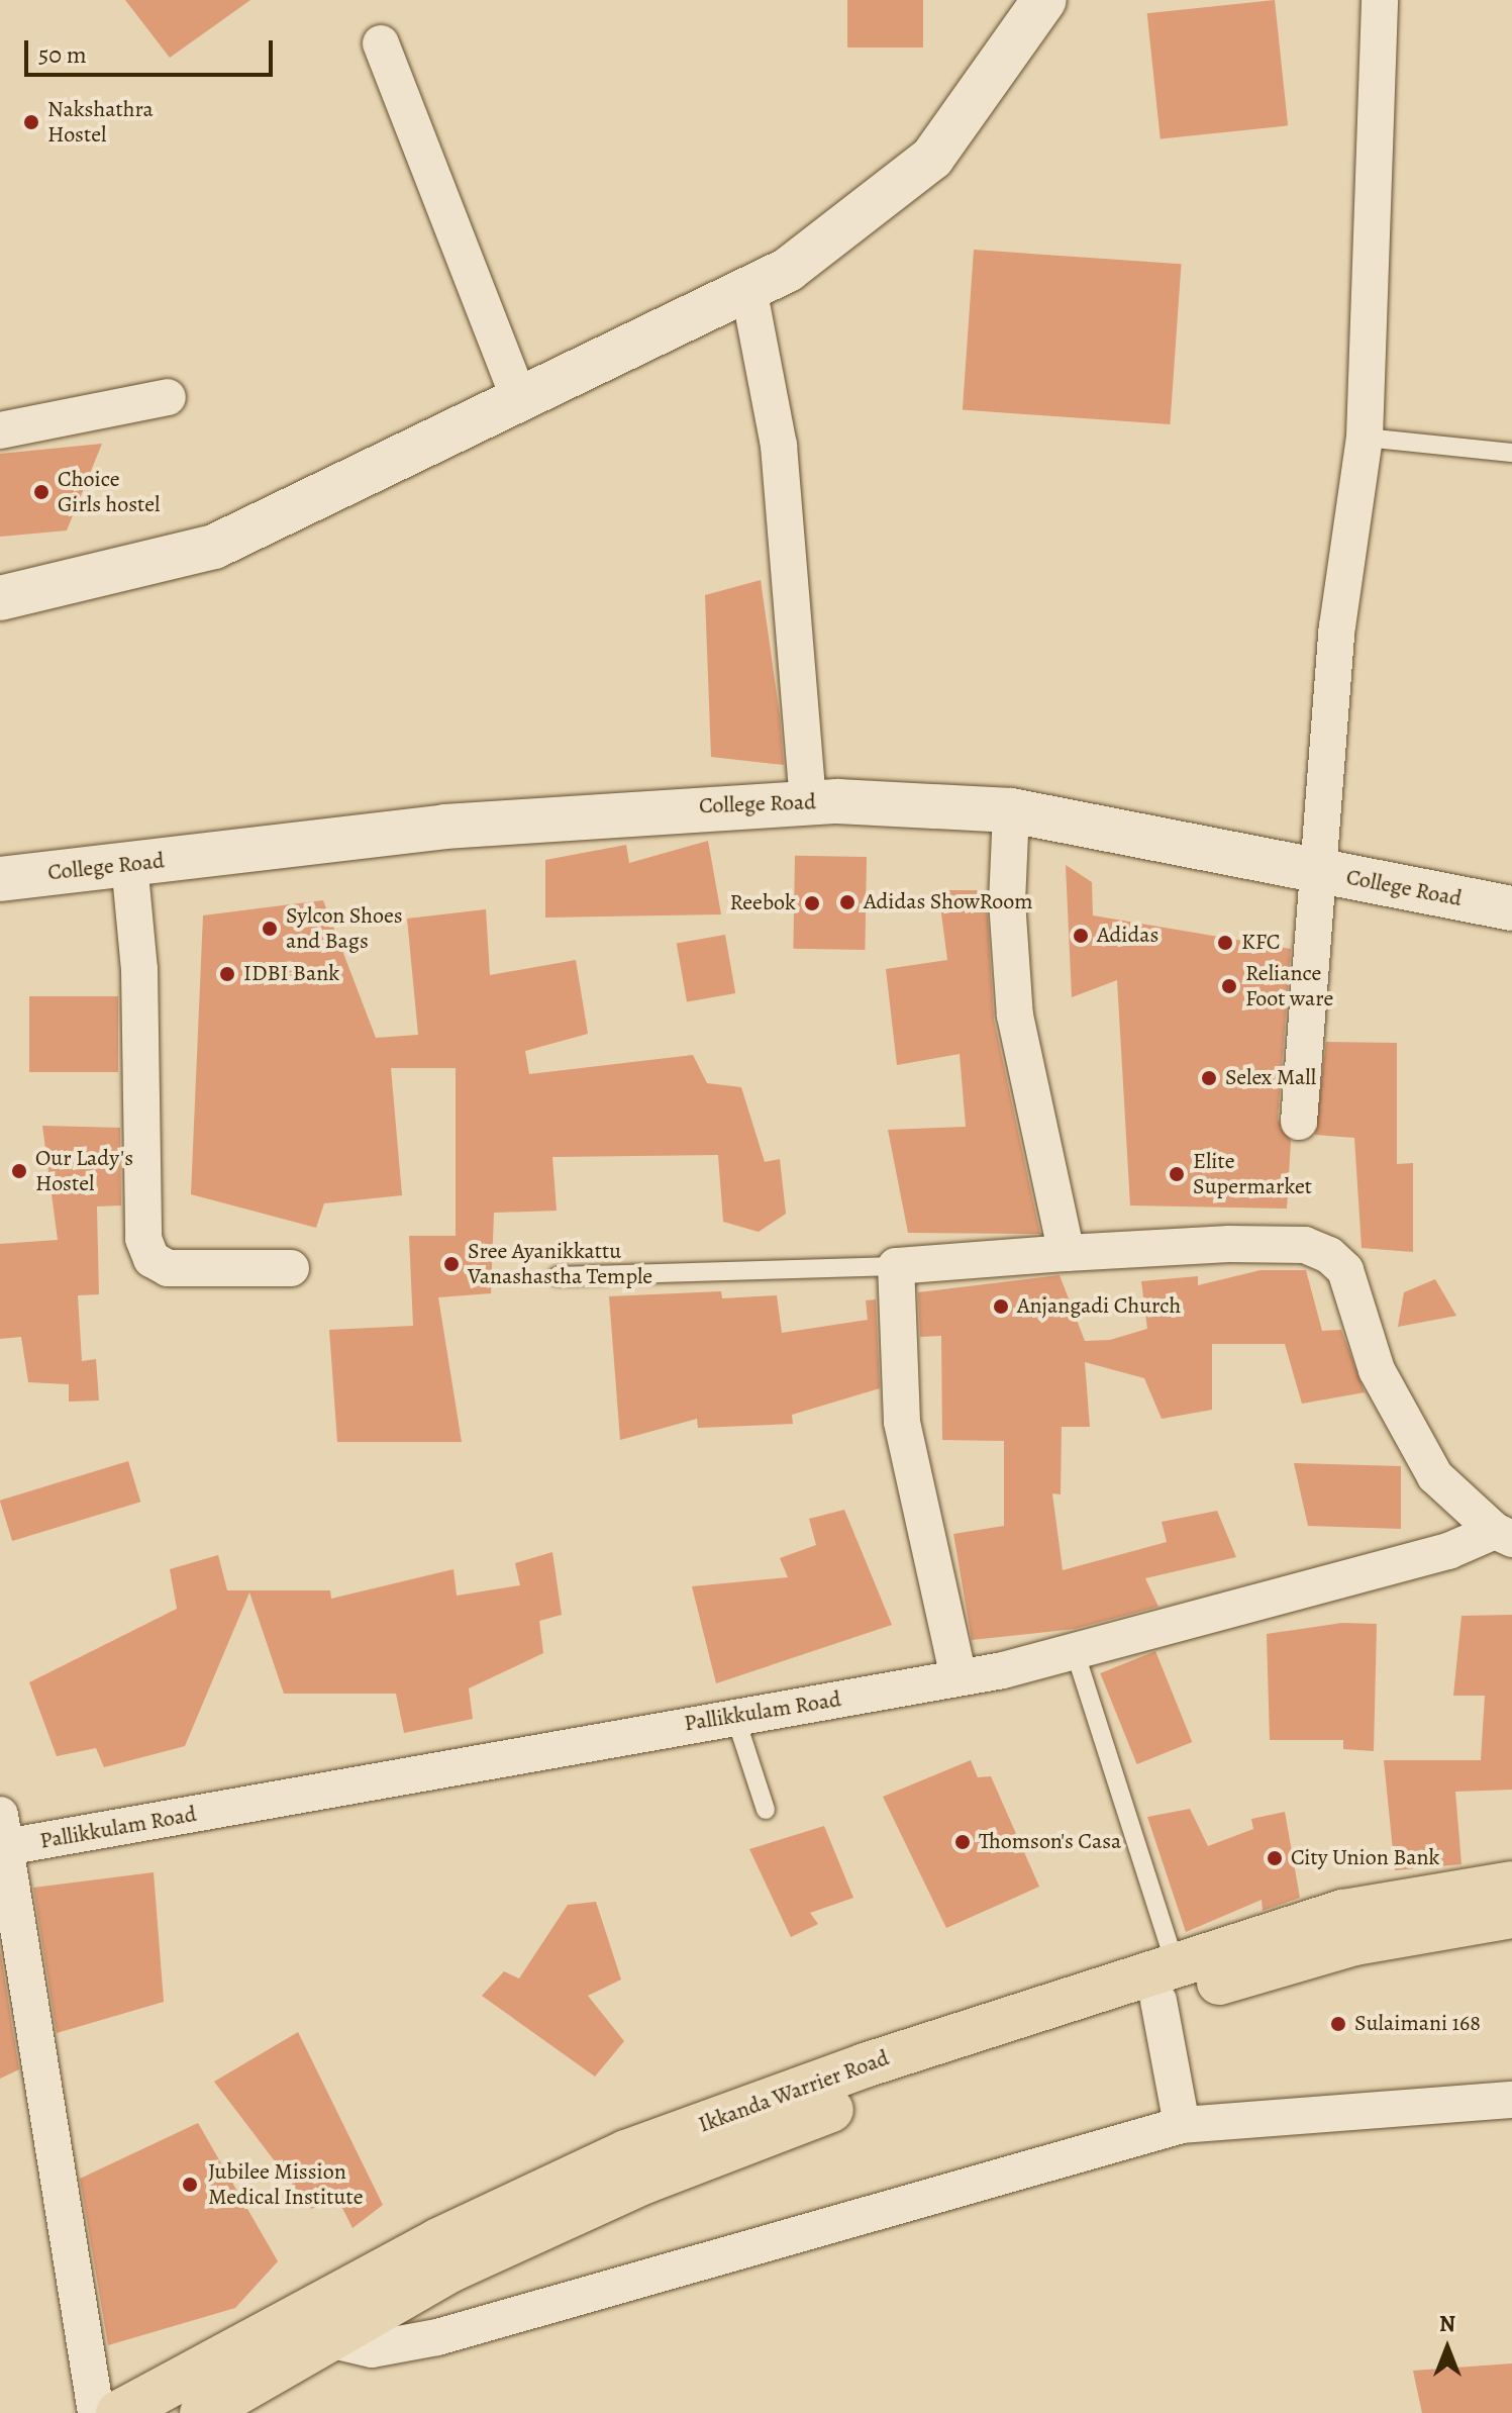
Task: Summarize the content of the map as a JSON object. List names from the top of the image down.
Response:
{
  "streets": {
    "main road": ["College Road", "Ikkanda Warrier Road"],
    "street": ["Pallikkulam Road"]
  },
  "places": [
    "Nakshathra Hostel",
    "Choice Girls hostel",
    "Adidas ShowRoom",
    "Reebok",
    "Sylcon Shoes and Bags",
    "Adidas",
    "KFC",
    "IDBI Bank",
    "Reliance Foot ware",
    "Selex Mall",
    "Our Lady's Hostel",
    "Elite Supermarket",
    "Sree Ayanikkattu Vanashastha Temple",
    "Anjangadi Church",
    "Thomson's Casa",
    "City Union Bank",
    "Sulaimani 168",
    "Jubilee Mission Medical Institute"
  ],
  "scale_bar": "50 m",
  "north": "top"
}
